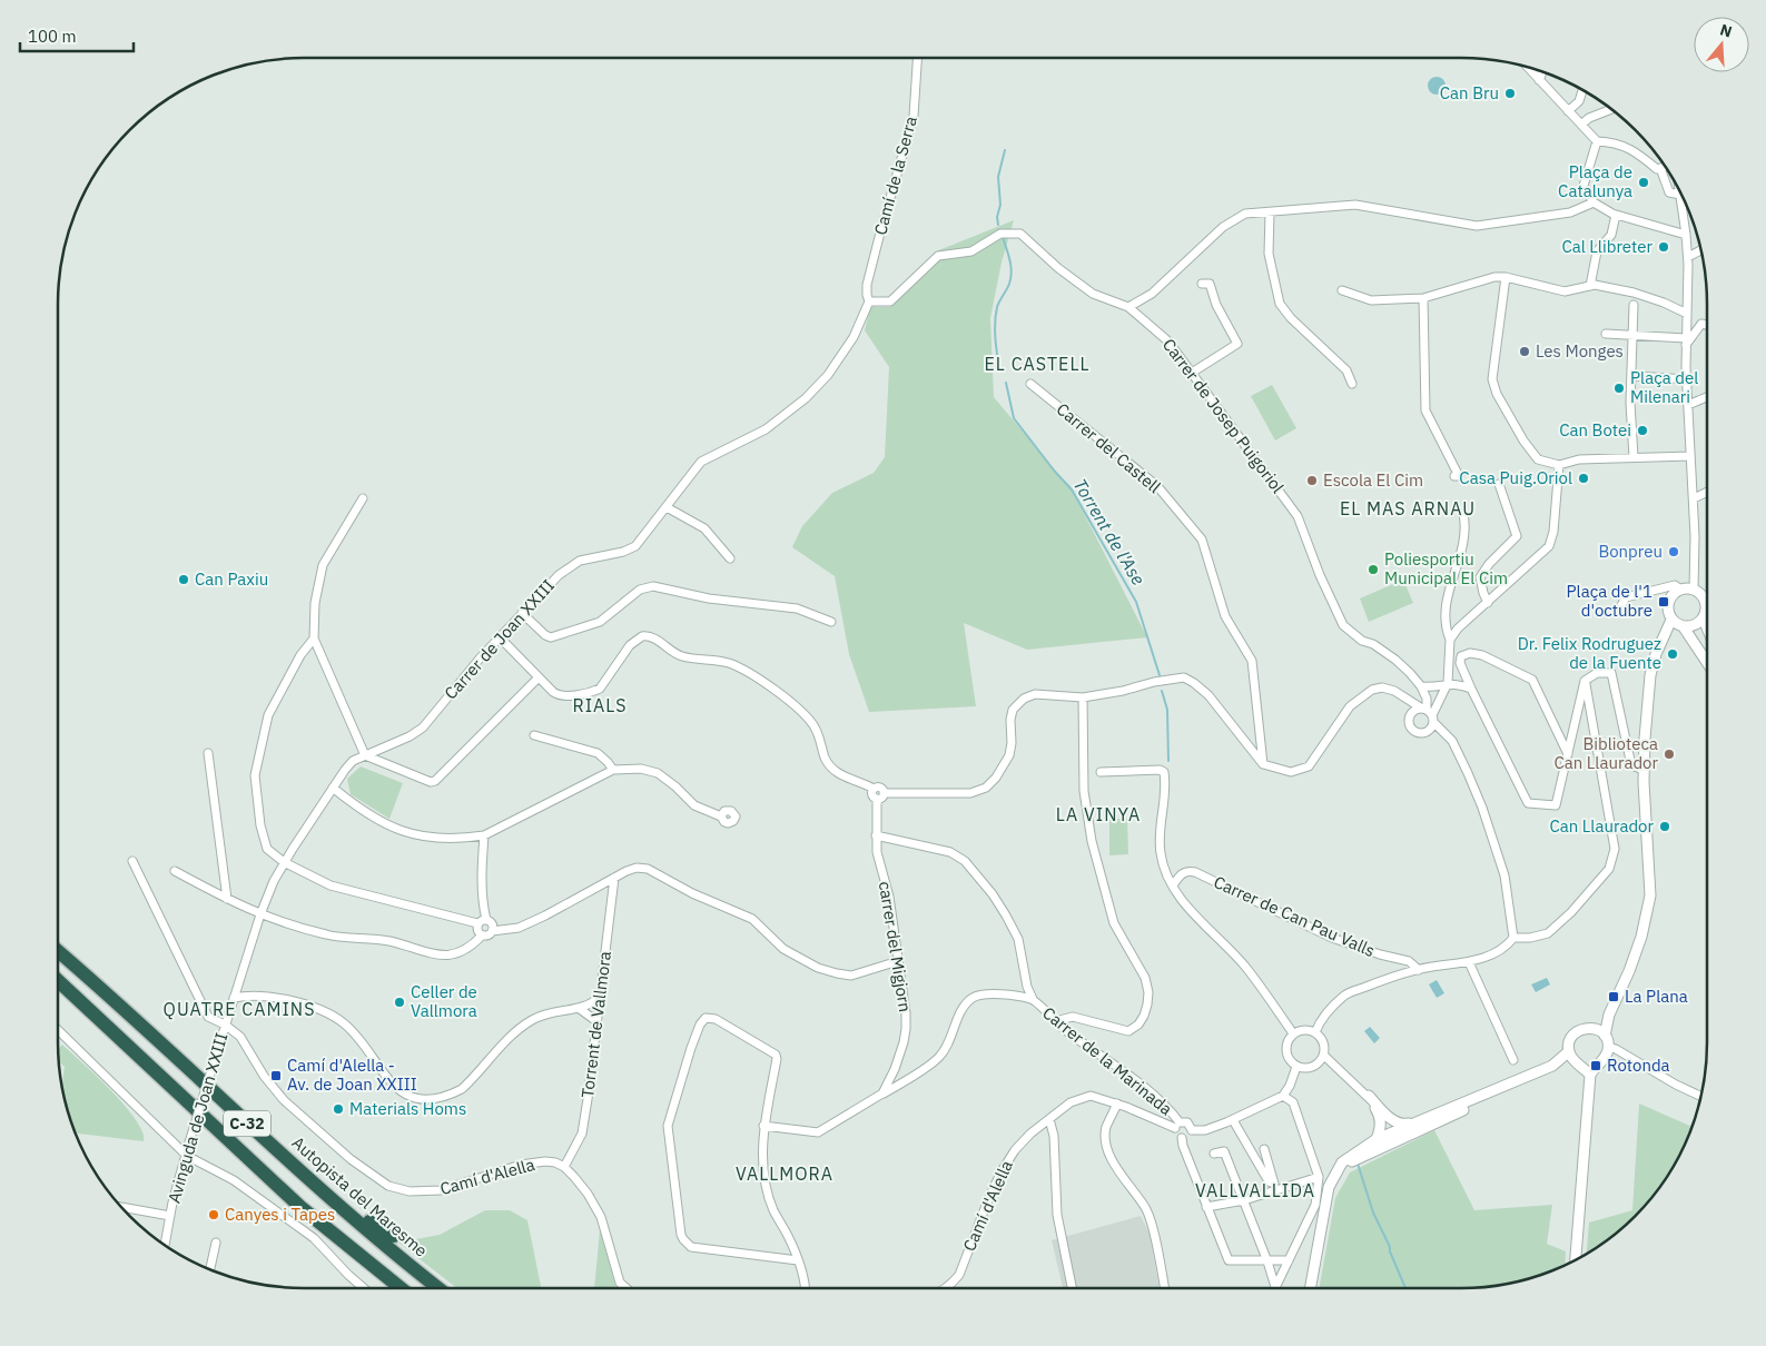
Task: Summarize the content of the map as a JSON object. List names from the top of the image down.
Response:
{
  "streets": {
    "highway": ["C-32", "Autopista del Maresme"],
    "street": [
      "Camí de la Serra",
      "Carrer de Josep Puigoriol",
      "Carrer del Castell",
      "Carrer de Joan XXIII",
      "Carrer de Can Pau Valls",
      "carrer del Migjorn",
      "Torrent de Vallmora",
      "Carrer de la Marinada",
      "Avinguda de Joan XXIII",
      "Camí d'Alella"
    ]
  },
  "crossings": [
    ["Camí de la Serra", "Carrer de Josep Puigoriol"],
    ["Camí de la Serra", "Carrer de Joan XXIII"],
    ["Carrer de Josep Puigoriol", "Carrer de Joan XXIII"],
    ["Carrer de Joan XXIII", "Avinguda de Joan XXIII"],
    ["carrer del Migjorn", "Carrer de la Marinada"],
    ["Torrent de Vallmora", "Camí d'Alella"],
    ["Carrer de la Marinada", "Camí d'Alella"],
    ["Avinguda de Joan XXIII", "Camí d'Alella"]
  ],
  "districts": [
    "EL CASTELL",
    "EL MAS ARNAU",
    "RIALS",
    "LA VINYA",
    "QUATRE CAMINS",
    "VALLMORA",
    "VALLVALLIDA"
  ],
  "water": ["Torrent de l'Ase"],
  "places": {
    "other": [
      "Can Bru",
      "Plaça de Catalunya",
      "Cal Llibreter",
      "Les Monges",
      "Plaça del Milenari",
      "Can Botei",
      "Casa Puig.Oriol",
      "Escola El Cim",
      "Bonpreu",
      "Poliesportiu Municipal El Cim",
      "Can Paxiu",
      "Dr. Felix Rodruguez de la Fuente",
      "Biblioteca Can Llaurador",
      "Can Llaurador",
      "Celler de Vallmora",
      "Materials Homs",
      "Canyes i Tapes"
    ],
    "transit": [
      "Plaça de l'1 d'octubre",
      "La Plana",
      "Rotonda",
      "Camí d'Alella - Av. de Joan XXIII"
    ]
  },
  "scale_bar": "100 m",
  "north": "top"
}
